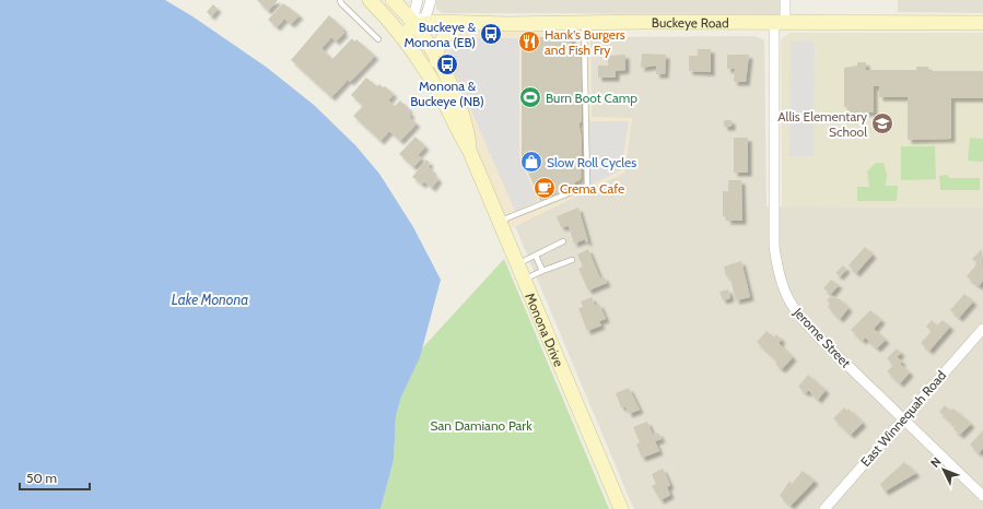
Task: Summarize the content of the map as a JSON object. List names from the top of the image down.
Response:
{
  "streets": {
    "street": [
      "Buckeye Road",
      "Monona Drive",
      "Jerome Street",
      "East Winnequah Road"
    ]
  },
  "crossings": [
    ["Buckeye Road", "Monona Drive"],
    ["Buckeye Road", "Jerome Street"],
    ["Jerome Street", "East Winnequah Road"]
  ],
  "water": ["Lake Monona"],
  "parks": ["San Damiano Park"],
  "places": {
    "bus stop": ["Buckeye & Monona (EB)", "Monona & Buckeye (NB)"],
    "restaurant": ["Hank's Burgers and Fish Fry"],
    "sports": ["Burn Boot Camp"],
    "school or university": ["Allis Elementary School"],
    "shop": ["Slow Roll Cycles"],
    "cafe": ["Crema Cafe"]
  },
  "scale_bar": "50 m",
  "north": "top left"
}
